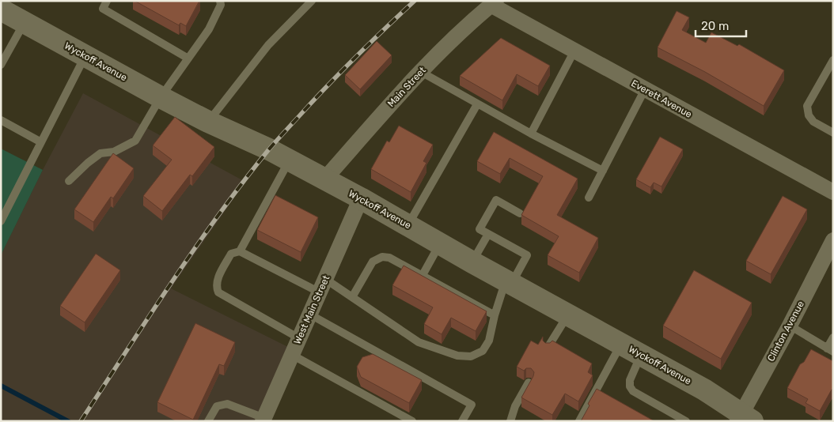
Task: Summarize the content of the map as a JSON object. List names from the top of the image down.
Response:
{
  "streets": {
    "main road": ["Wyckoff Avenue"],
    "street": [
      "Main Street",
      "Everett Avenue",
      "West Main Street",
      "Clinton Avenue"
    ]
  },
  "crossings": [
    ["Wyckoff Avenue", "Main Street"],
    ["Wyckoff Avenue", "West Main Street"],
    ["Wyckoff Avenue", "Clinton Avenue"],
    ["Main Street", "Everett Avenue"]
  ],
  "scale_bar": "20 m"
}
